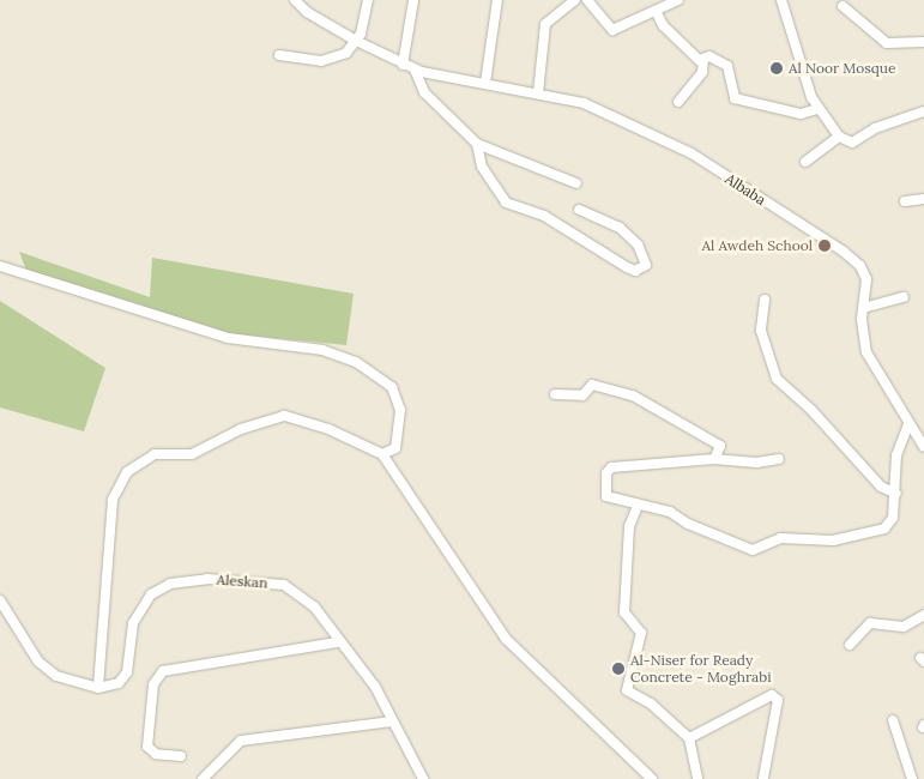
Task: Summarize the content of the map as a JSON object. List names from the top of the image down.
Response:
{
  "streets": {
    "street": ["Albaba", "Aleskan"]
  },
  "places": ["Al Noor Mosque", "Al Awdeh School", "Al-Niser for Ready Concrete - Moghrabi"]
}
